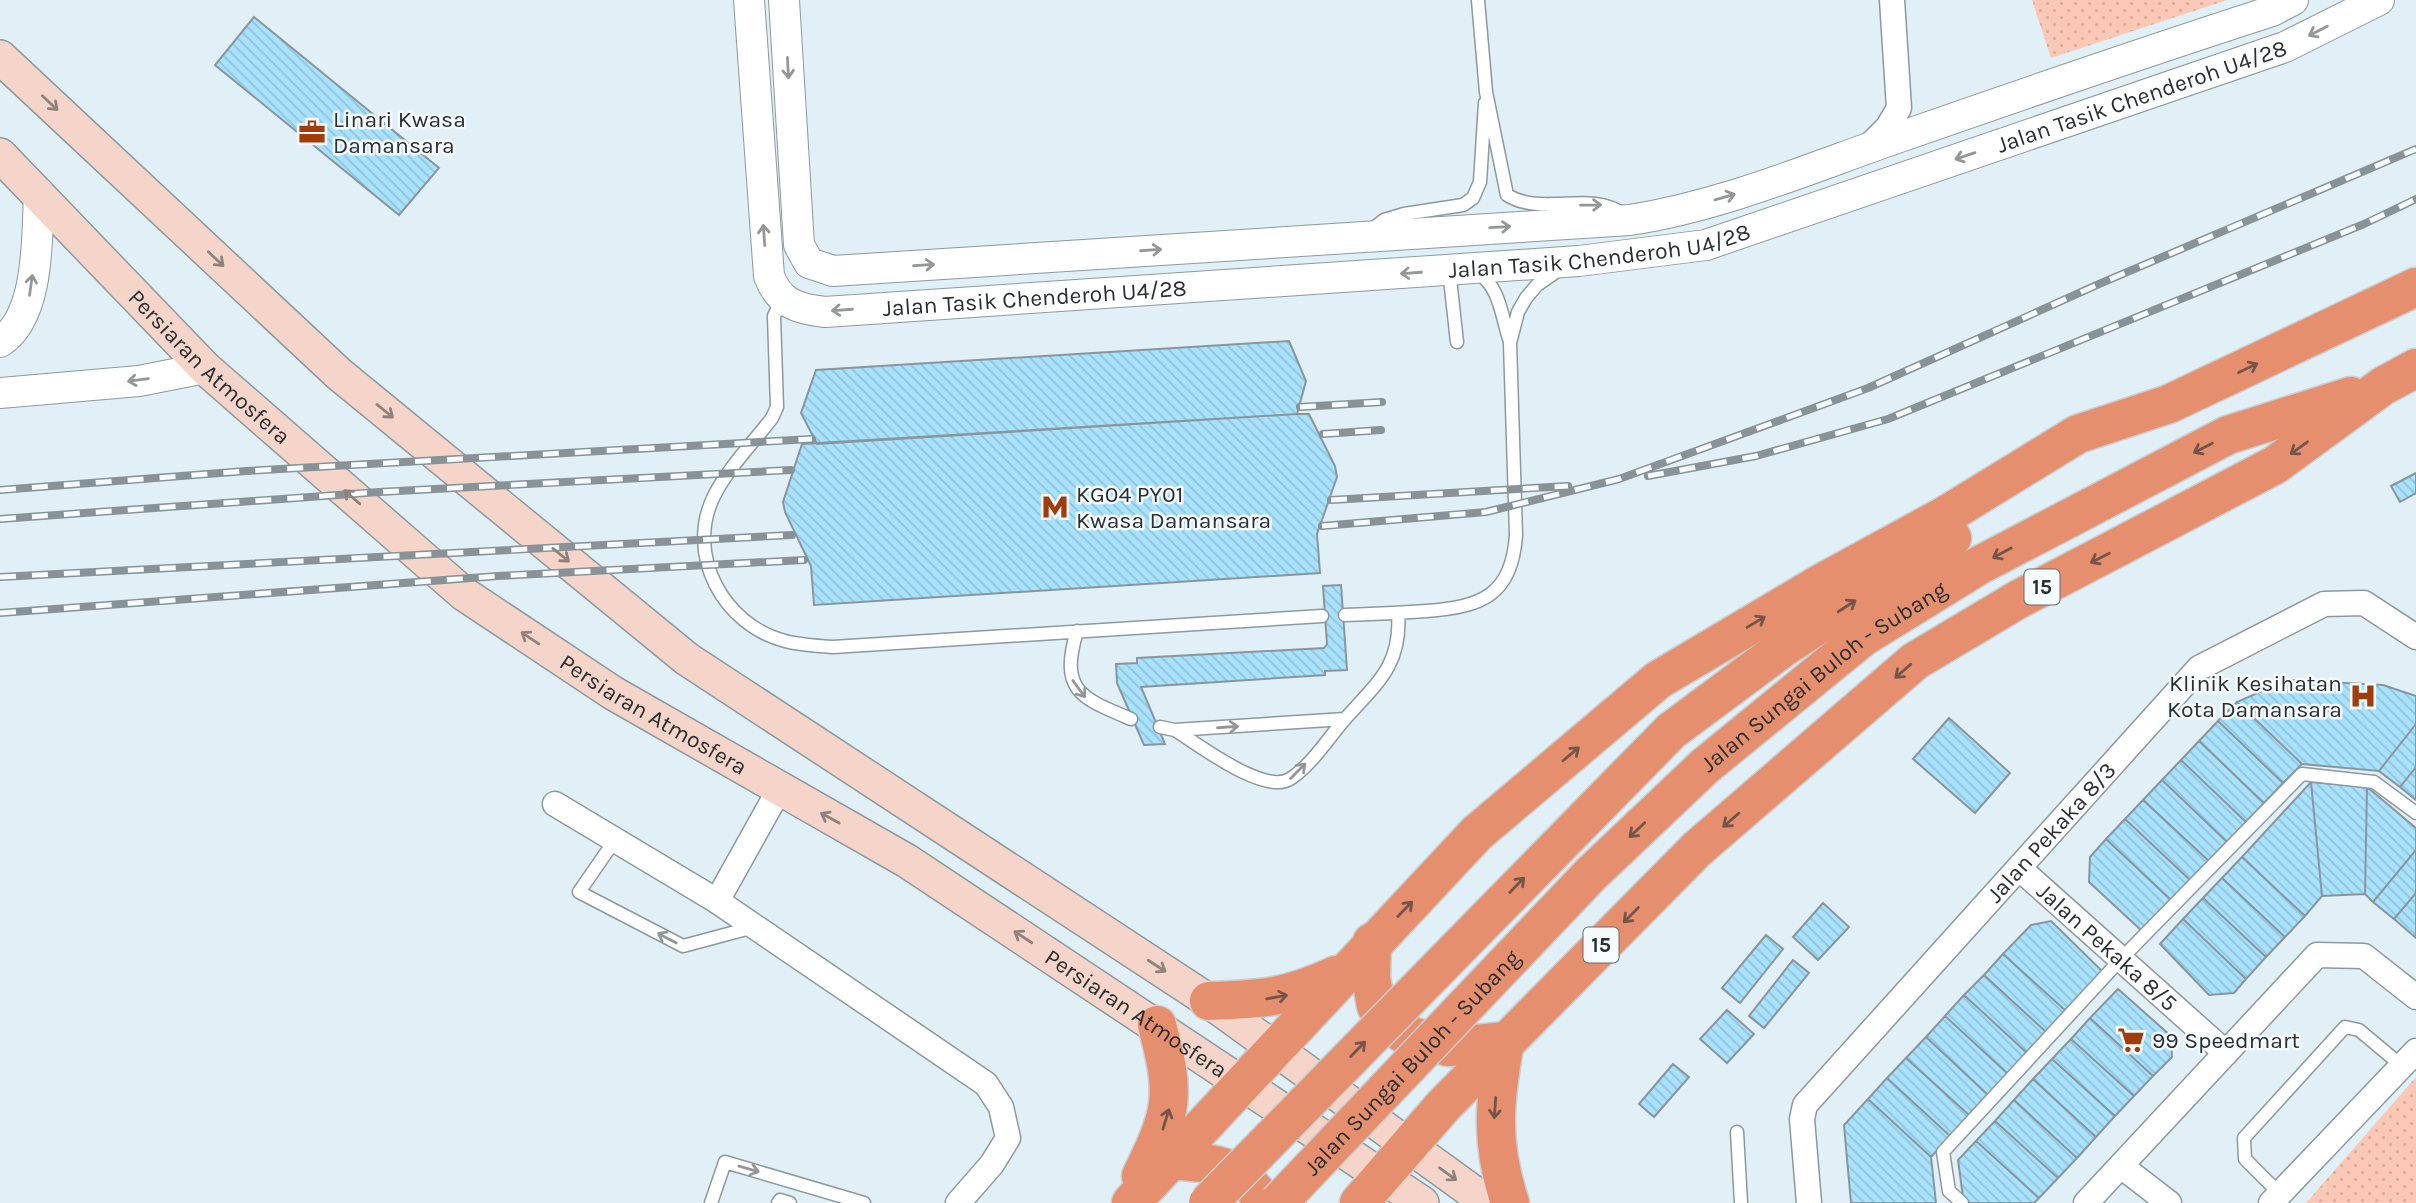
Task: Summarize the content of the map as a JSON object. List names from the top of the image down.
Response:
{
  "streets": {
    "highway": ["15", "Jalan Sungai Buloh - Subang"],
    "main road": ["Persiaran Atmosfera"],
    "street": ["Jalan Tasik Chenderoh U4/28", "Jalan Pekaka 8/3", "Jalan Pekaka 8/5"]
  },
  "crossings": [
    ["Persiaran Atmosfera", "Jalan Sungai Buloh - Subang"],
    ["Jalan Pekaka 8/3", "Jalan Pekaka 8/5"]
  ],
  "places": {
    "office": ["Linari Kwasa Damansara"],
    "metro station": ["KG04 PY01 Kwasa Damansara"],
    "hospital": ["Klinik Kesihatan Kota Damansara"],
    "supermarket": ["99 Speedmart"]
  }
}
